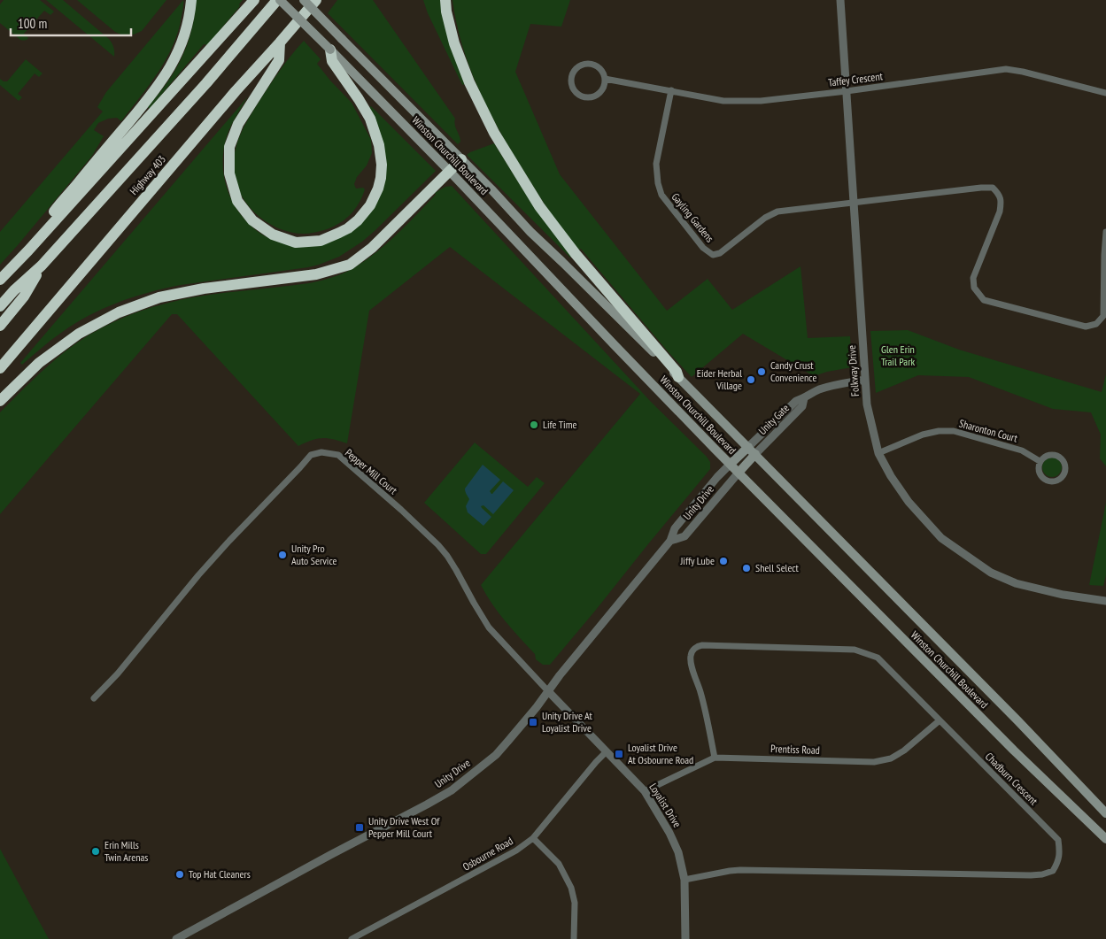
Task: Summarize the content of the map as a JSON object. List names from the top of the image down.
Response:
{
  "streets": {
    "highway": ["Highway 403"],
    "main road": ["Winston Churchill Boulevard"],
    "street": [
      "Taffey Crescent",
      "Gayling Gardens",
      "Folkway Drive",
      "Unity Gate",
      "Sharonton Court",
      "Pepper Mill Court",
      "Unity Drive",
      "Prentiss Road",
      "Chadburn Crescent",
      "Loyalist Drive",
      "Osbourne Road"
    ]
  },
  "crossings": [
    ["Taffey Crescent", "Gayling Gardens"],
    ["Taffey Crescent", "Folkway Drive"],
    ["Winston Churchill Boulevard", "Highway 403"],
    ["Winston Churchill Boulevard", "Unity Gate"],
    ["Winston Churchill Boulevard", "Unity Drive"],
    ["Gayling Gardens", "Folkway Drive"],
    ["Folkway Drive", "Unity Gate"],
    ["Folkway Drive", "Sharonton Court"],
    ["Pepper Mill Court", "Unity Drive"],
    ["Pepper Mill Court", "Loyalist Drive"],
    ["Unity Drive", "Loyalist Drive"],
    ["Prentiss Road", "Chadburn Crescent"],
    ["Prentiss Road", "Loyalist Drive"],
    ["Chadburn Crescent", "Loyalist Drive"],
    ["Loyalist Drive", "Osbourne Road"]
  ],
  "parks": ["Glen Erin Trail Park"],
  "places": {
    "other": [
      "Candy Crust Convenience",
      "Eider Herbal Village",
      "Life Time",
      "Unity Pro Auto Service",
      "Jiffy Lube",
      "Shell Select",
      "Erin Mills Twin Arenas",
      "Top Hat Cleaners"
    ],
    "transit": ["Unity Drive At Loyalist Drive", "Loyalist Drive At Osbourne Road", "Unity Drive West Of Pepper Mill Court"]
  },
  "scale_bar": "100 m"
}
